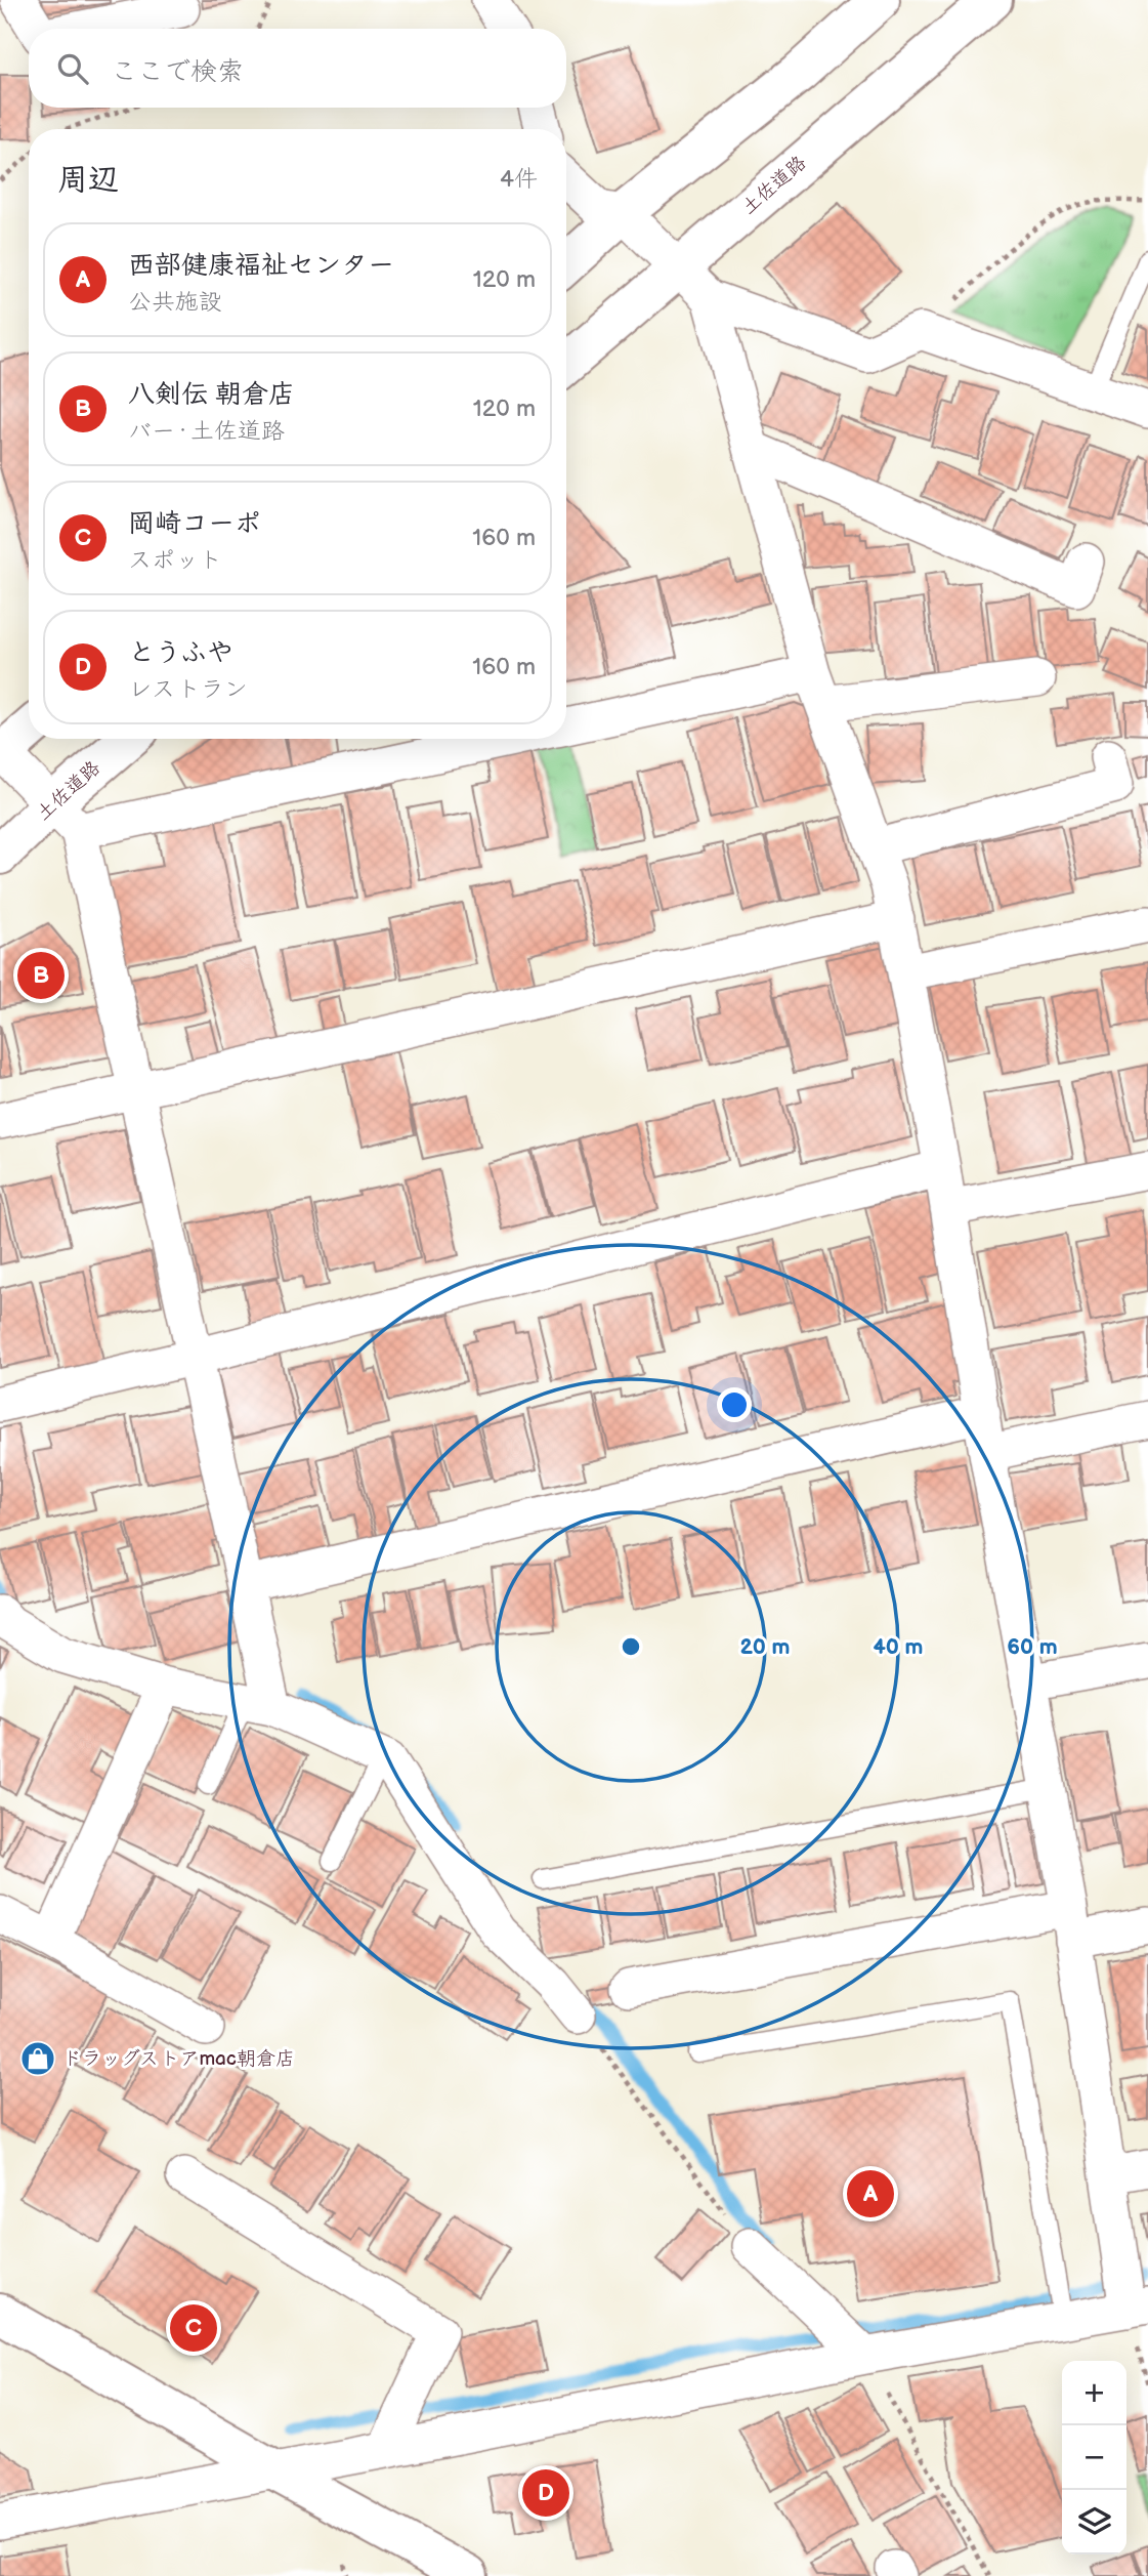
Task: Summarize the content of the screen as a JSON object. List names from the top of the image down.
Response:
{
  "streets": {
    "main road": ["土佐道路"]
  },
  "places": {
    "shop": ["ドラッグストアmac朝倉店"]
  },
  "page": {
    "search": "ここで検索",
    "heading": ["周辺", "4件"],
    "list": [
      {
        "mark": "A",
        "name": "西部健康福祉センター",
        "note": "公共施設",
        "value": "120 m"
      },
      {
        "mark": "B",
        "name": "八剣伝 朝倉店",
        "note": "バー · 土佐道路",
        "value": "120 m"
      },
      {
        "mark": "C",
        "name": "岡崎コーポ",
        "note": "スポット",
        "value": "160 m"
      },
      {
        "mark": "D",
        "name": "とうふや",
        "note": "レストラン",
        "value": "160 m"
      }
    ],
    "pins": [
      "B",
      "A",
      "C",
      "D"
    ],
    "map_buttons": ["+", "−"]
  },
  "rings": ["20 m", "40 m", "60 m"]
}
